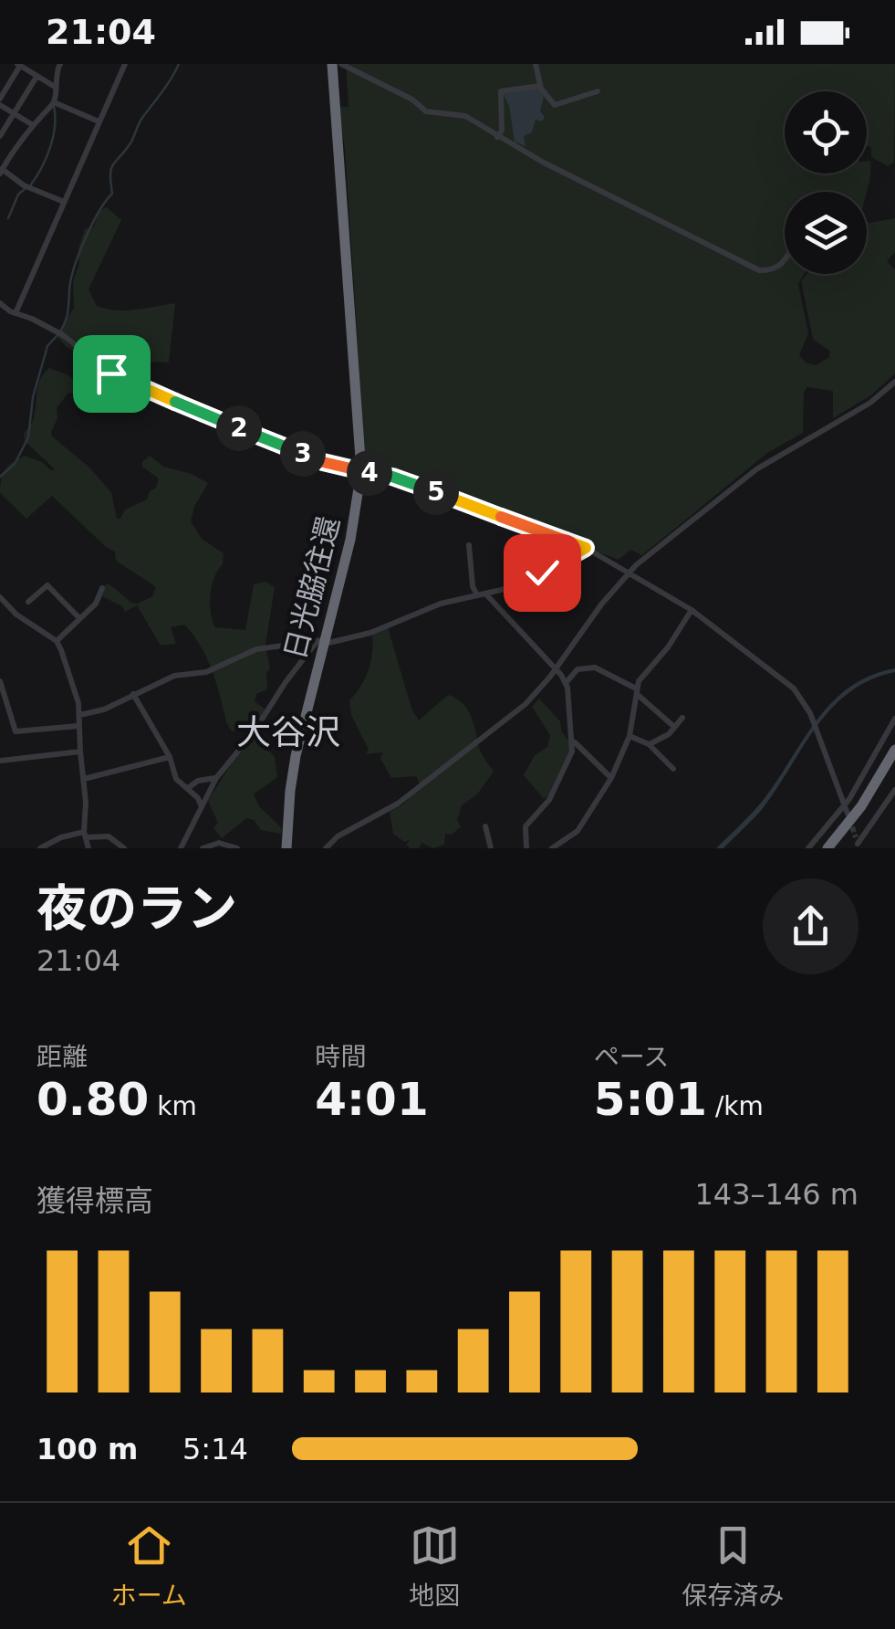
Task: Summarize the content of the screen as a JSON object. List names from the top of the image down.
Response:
{
  "streets": {
    "highway": ["日光脇往還"]
  },
  "districts": ["大谷沢"],
  "page": {
    "status": "21:04",
    "pins": [
      "2",
      "3",
      "4",
      "5"
    ],
    "heading": ["夜のラン", "21:04"],
    "stats": [
      ["距離", "0.80 km"],
      ["時間", "4:01"],
      ["ペース", "5:01 /km"]
    ],
    "chart": ["獲得標高", "143–146 m"],
    "list": [
      {
        "name": "100 m",
        "note": "5:14"
      }
    ],
    "tabs": ["ホーム", "地図", "保存済み"]
  }
}
